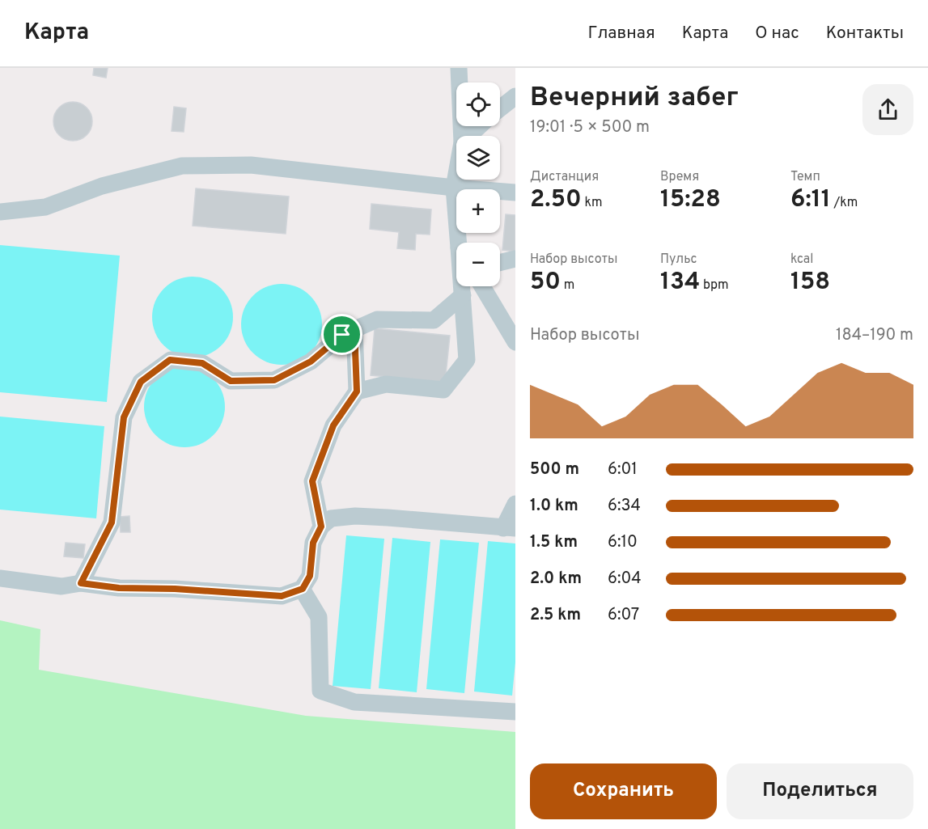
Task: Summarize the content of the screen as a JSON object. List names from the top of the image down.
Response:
{
  "page": {
    "header": "Карта",
    "nav": [
      "Главная",
      "Карта",
      "О нас",
      "Контакты"
    ],
    "heading": ["Вечерний забег", "19:01 · 5 × 500 m"],
    "map_buttons": ["+", "−"],
    "stats": [
      ["Дистанция", "2.50 km"],
      ["Время", "15:28"],
      ["Темп", "6:11 /km"],
      ["Набор высоты", "50 m"],
      ["Пульс", "134 bpm"],
      ["kcal", "158"]
    ],
    "chart": ["Набор высоты", "184–190 m"],
    "list": [
      {
        "name": "500 m",
        "note": "6:01"
      },
      {
        "name": "1.0 km",
        "note": "6:34"
      },
      {
        "name": "1.5 km",
        "note": "6:10"
      },
      {
        "name": "2.0 km",
        "note": "6:04"
      },
      {
        "name": "2.5 km",
        "note": "6:07"
      }
    ],
    "buttons": ["Сохранить", "Поделиться"]
  }
}
